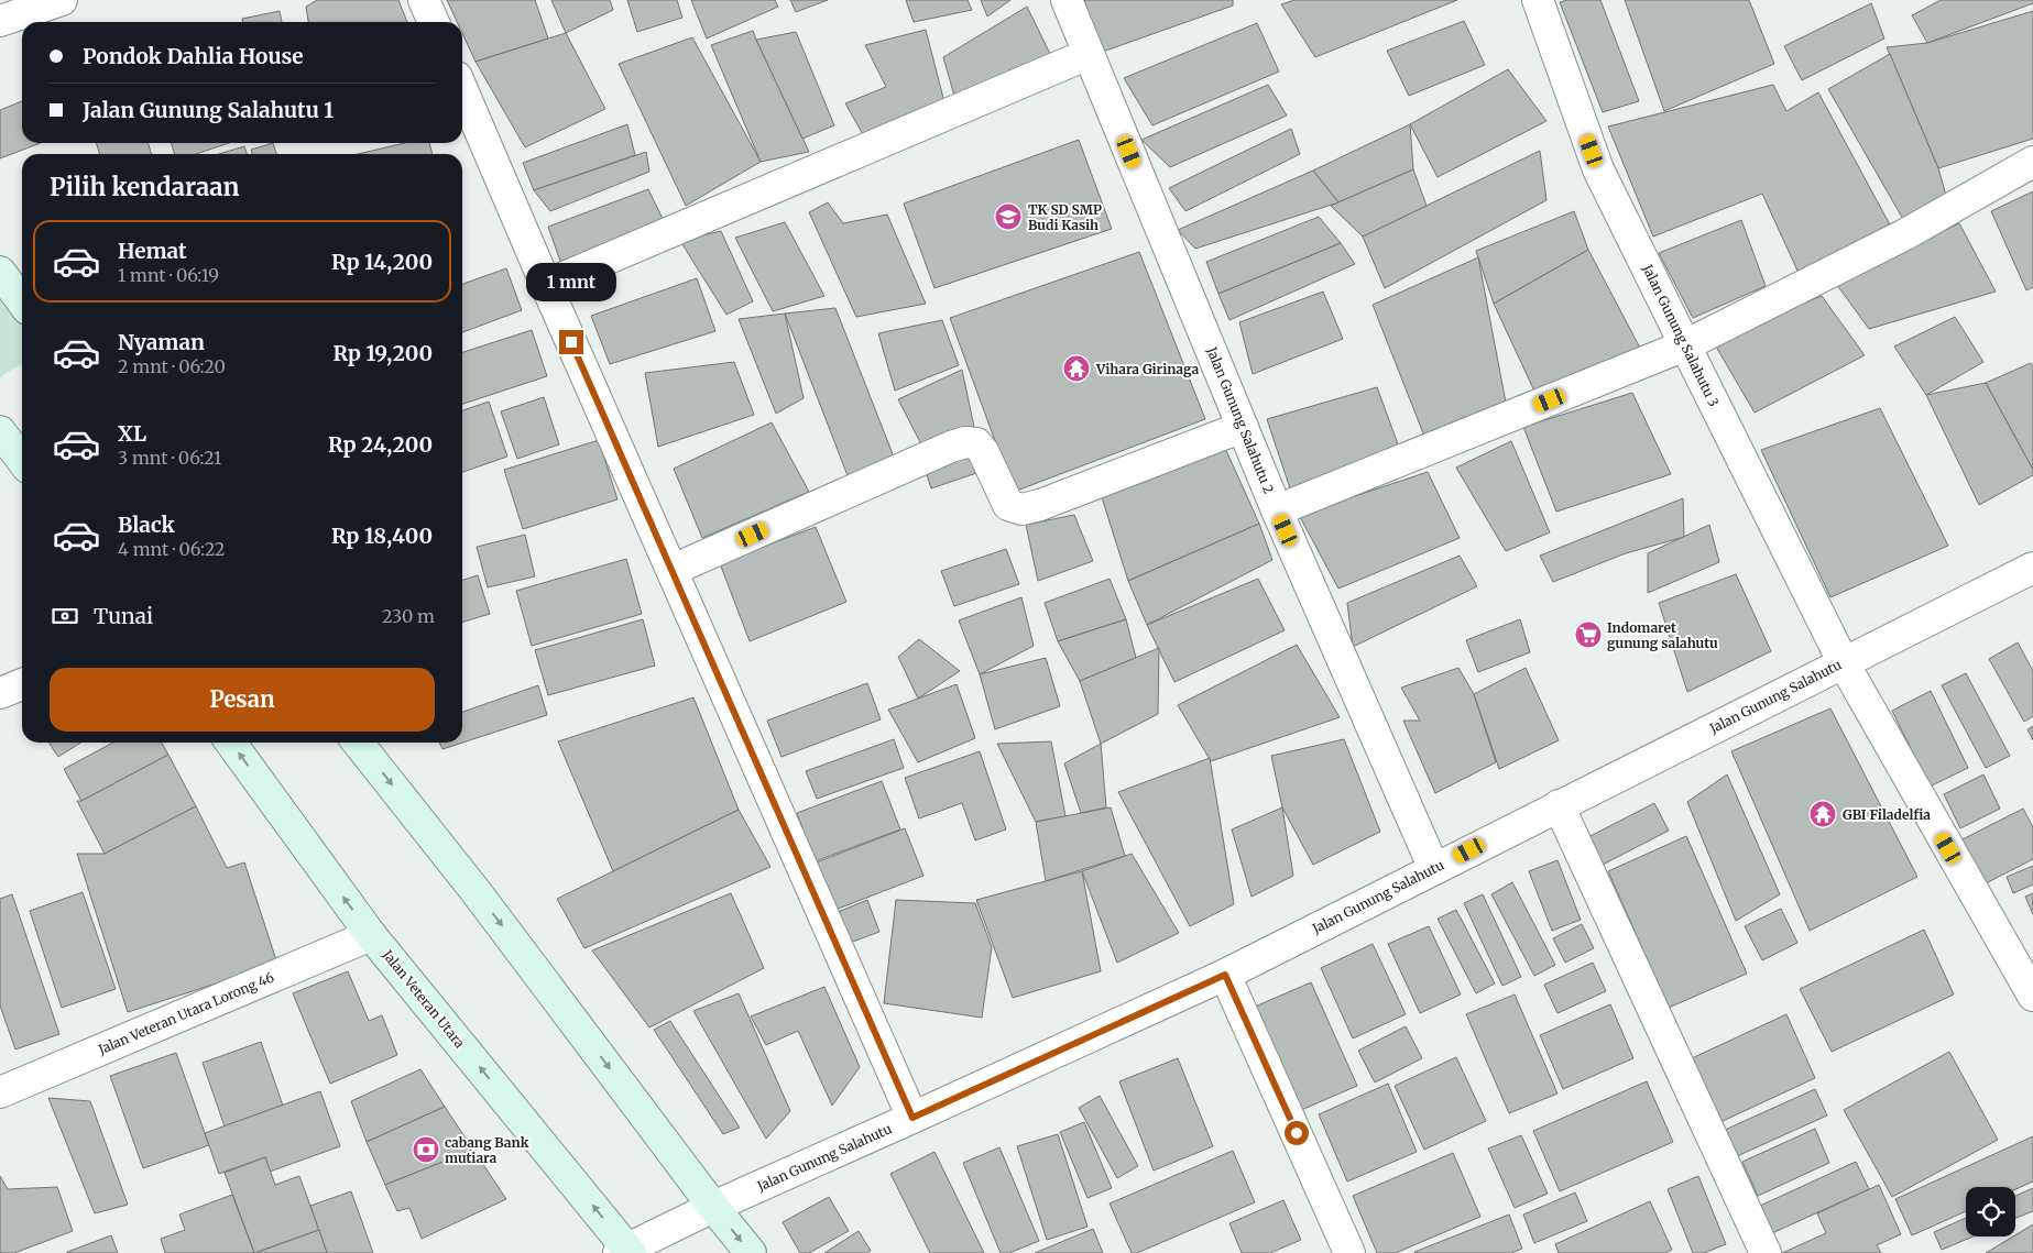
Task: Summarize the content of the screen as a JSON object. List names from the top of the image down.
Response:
{
  "streets": {
    "main road": ["Jalan Veteran Utara"],
    "street": [
      "Jalan Gunung Salahutu 3",
      "Jalan Gunung Salahutu 2",
      "Jalan Gunung Salahutu",
      "Jalan Veteran Utara Lorong 46"
    ]
  },
  "crossings": [
    ["Jalan Gunung Salahutu 3", "Jalan Gunung Salahutu"],
    ["Jalan Gunung Salahutu 2", "Jalan Gunung Salahutu"],
    ["Jalan Gunung Salahutu", "Jalan Veteran Utara"],
    ["Jalan Veteran Utara", "Jalan Veteran Utara Lorong 46"]
  ],
  "places": {
    "school or university": ["TK SD SMP Budi Kasih"],
    "temple": ["Vihara Girinaga", "GBI Filadelfia"],
    "supermarket": ["Indomaret gunung salahutu"],
    "bank": ["cabang Bank mutiara"]
  },
  "page": {
    "banner": ["Pondok Dahlia House", "Jalan Gunung Salahutu 1"],
    "heading": "Pilih kendaraan",
    "list": [
      {
        "name": "Hemat",
        "note": "1 mnt · 06:19",
        "value": "Rp 14,200"
      },
      {
        "name": "Nyaman",
        "note": "2 mnt · 06:20",
        "value": "Rp 19,200"
      },
      {
        "name": "XL",
        "note": "3 mnt · 06:21",
        "value": "Rp 24,200"
      },
      {
        "name": "Black",
        "note": "4 mnt · 06:22",
        "value": "Rp 18,400"
      }
    ],
    "bubble": "1 mnt",
    "pay": ["Tunai", "230 m"],
    "buttons": "Pesan"
  }
}
